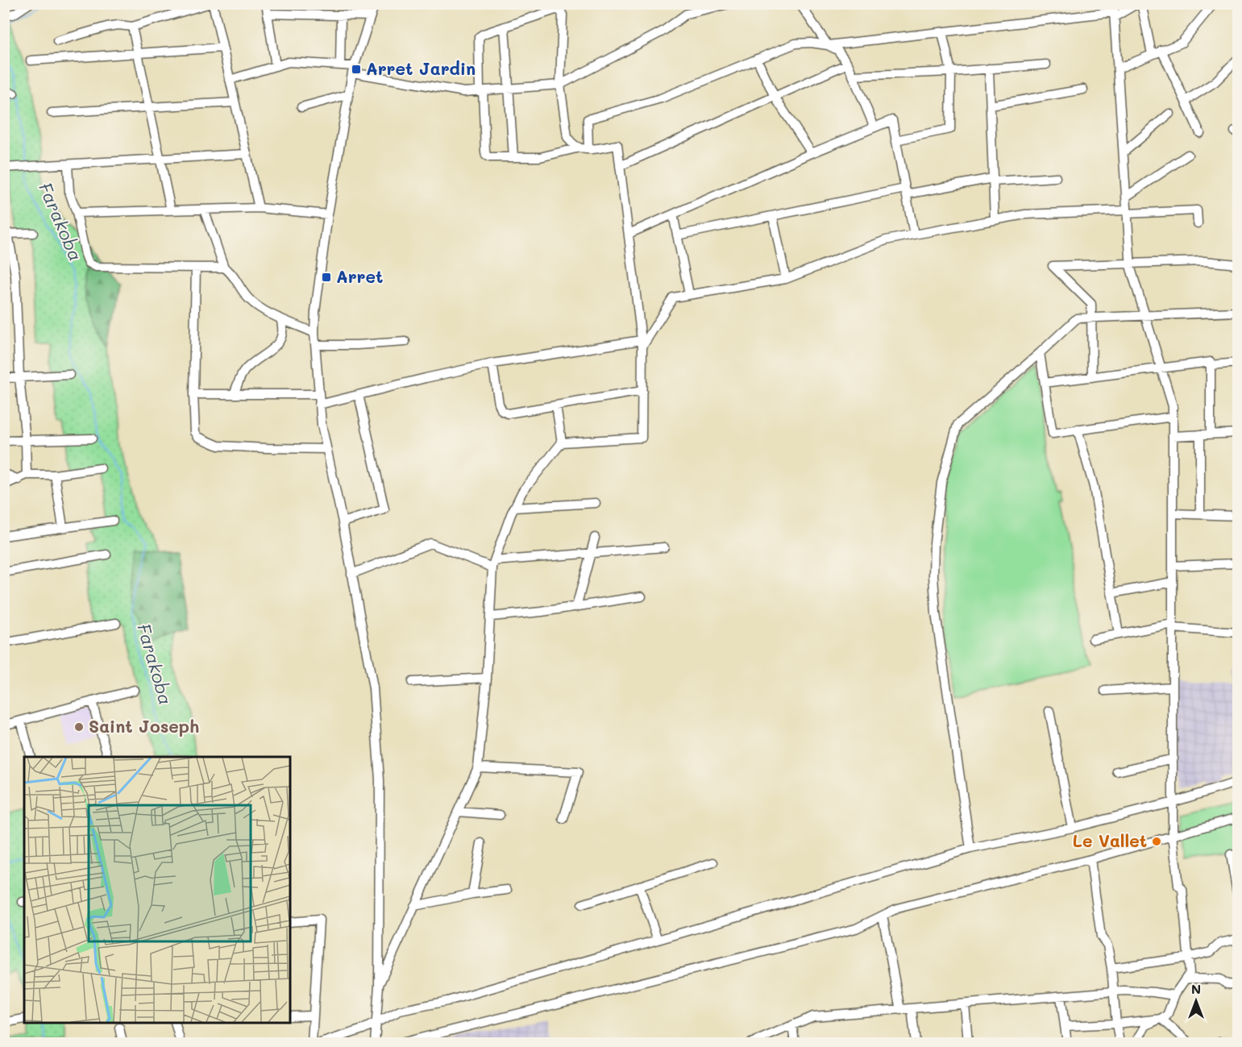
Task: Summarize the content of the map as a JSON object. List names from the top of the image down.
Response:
{
  "water": ["Farakoba"],
  "places": {
    "transit": ["Arret Jardin", "Arret"],
    "other": ["Saint Joseph", "Le Vallet"]
  },
  "north": "top"
}
